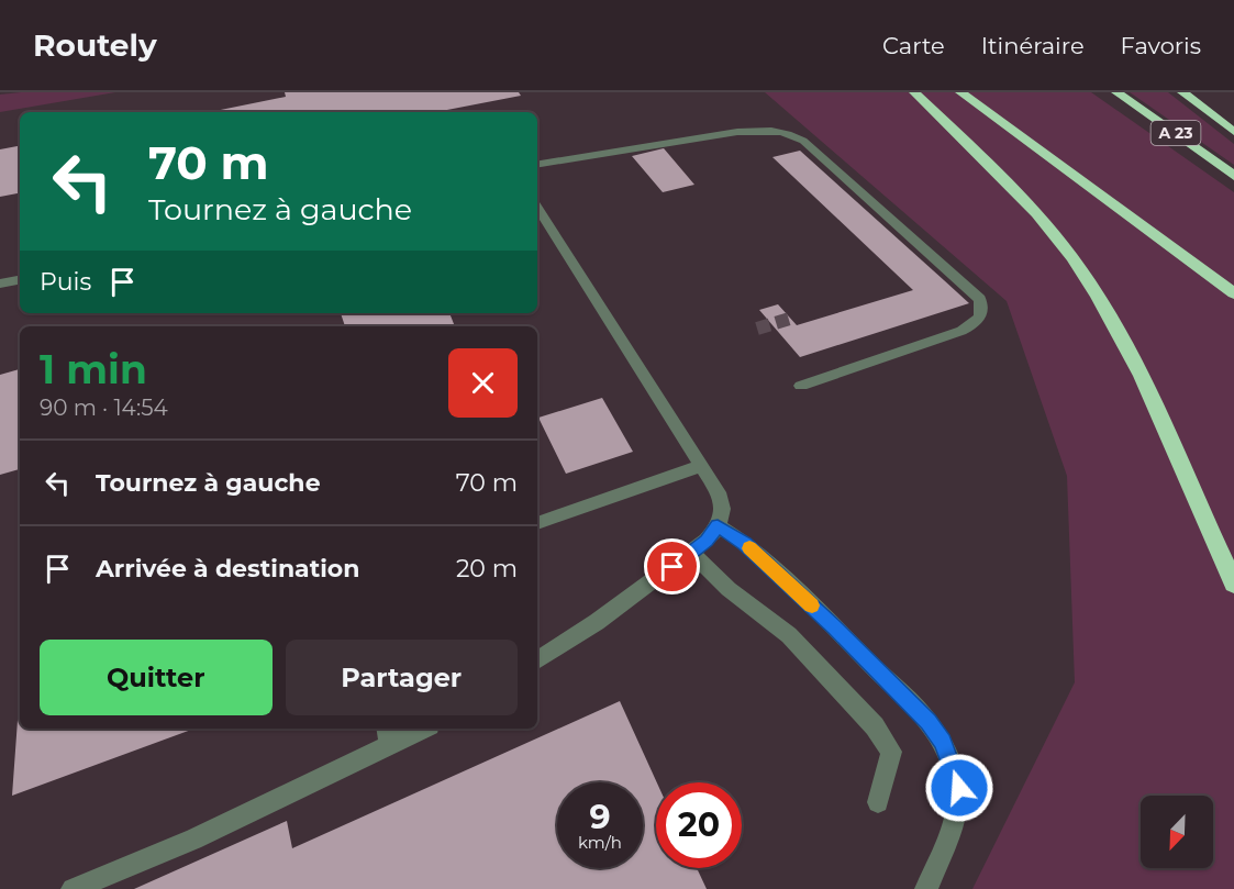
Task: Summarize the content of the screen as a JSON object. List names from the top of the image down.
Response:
{
  "streets": {
    "highway": ["A 23"]
  },
  "north": "bottom left",
  "page": {
    "header": "Routely",
    "nav": ["Carte", "Itinéraire", "Favoris"],
    "turn": ["70 m", "Tournez à gauche"],
    "then": "Puis",
    "heading": ["1 min", "90 m · 14:54"],
    "list": [
      {
        "name": "Tournez à gauche",
        "value": "70 m"
      },
      {
        "name": "Arrivée à destination",
        "value": "20 m"
      }
    ],
    "buttons": ["Quitter", "Partager"],
    "speed": "9 km/h",
    "limit": "20"
  }
}
